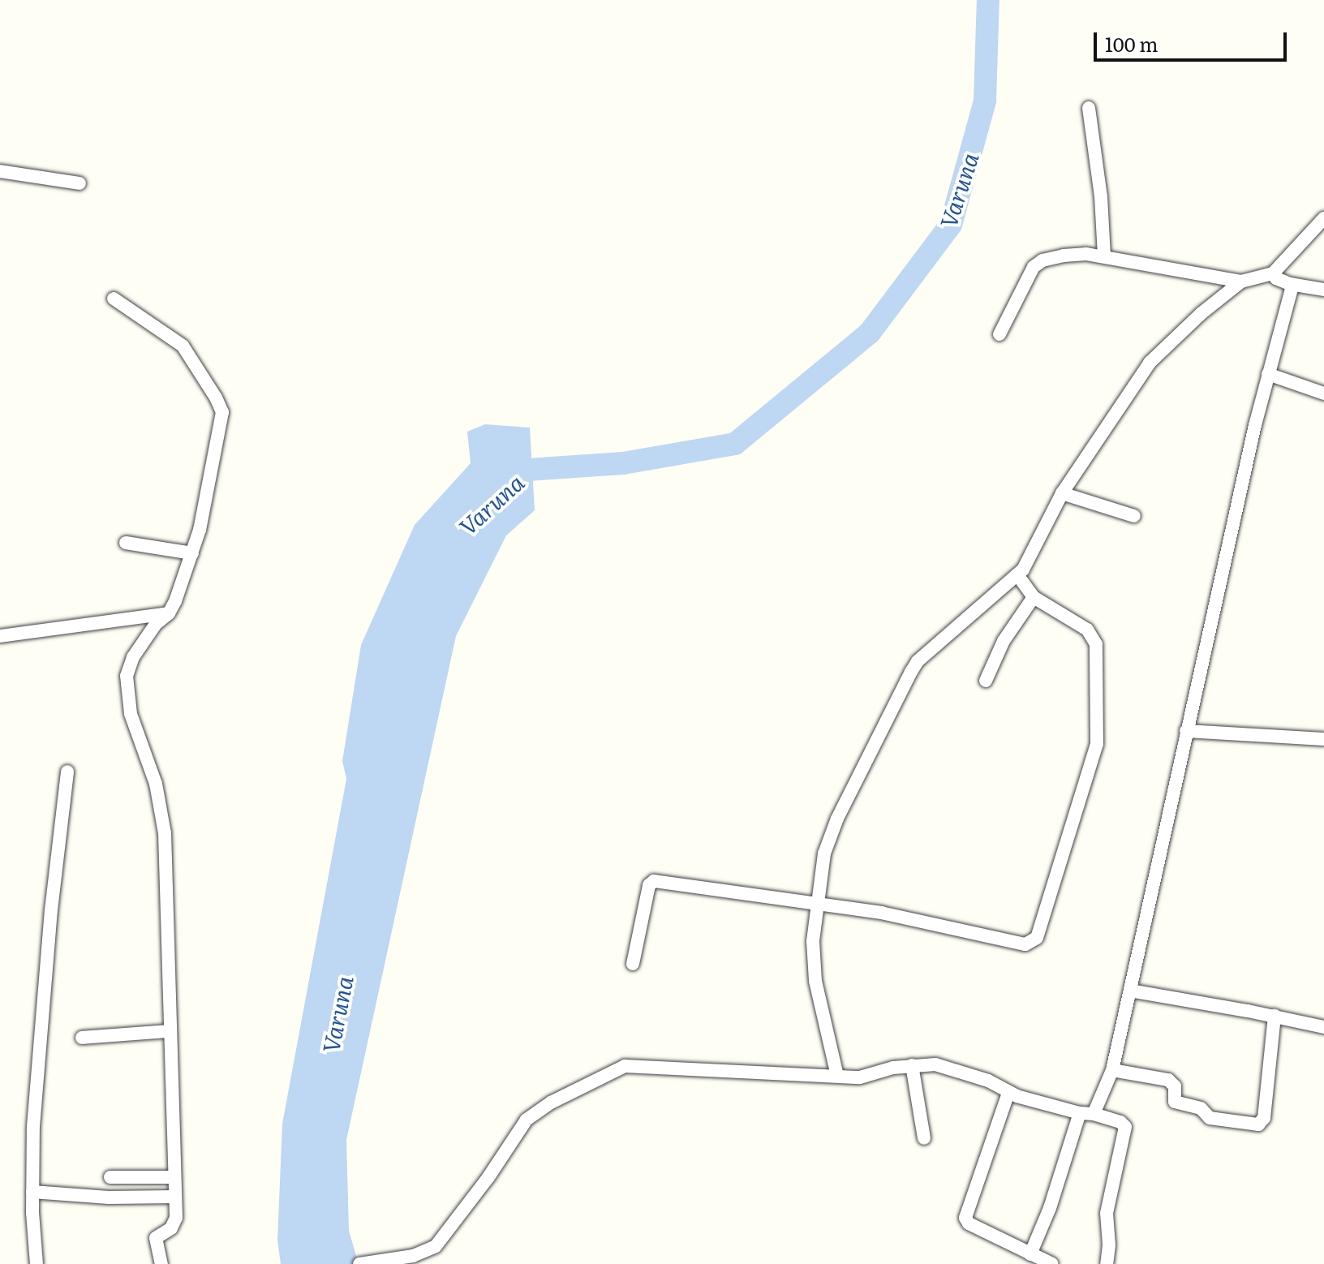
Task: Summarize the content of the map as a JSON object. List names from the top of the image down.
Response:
{
  "water": ["Varuna"],
  "scale_bar": "100 m"
}
